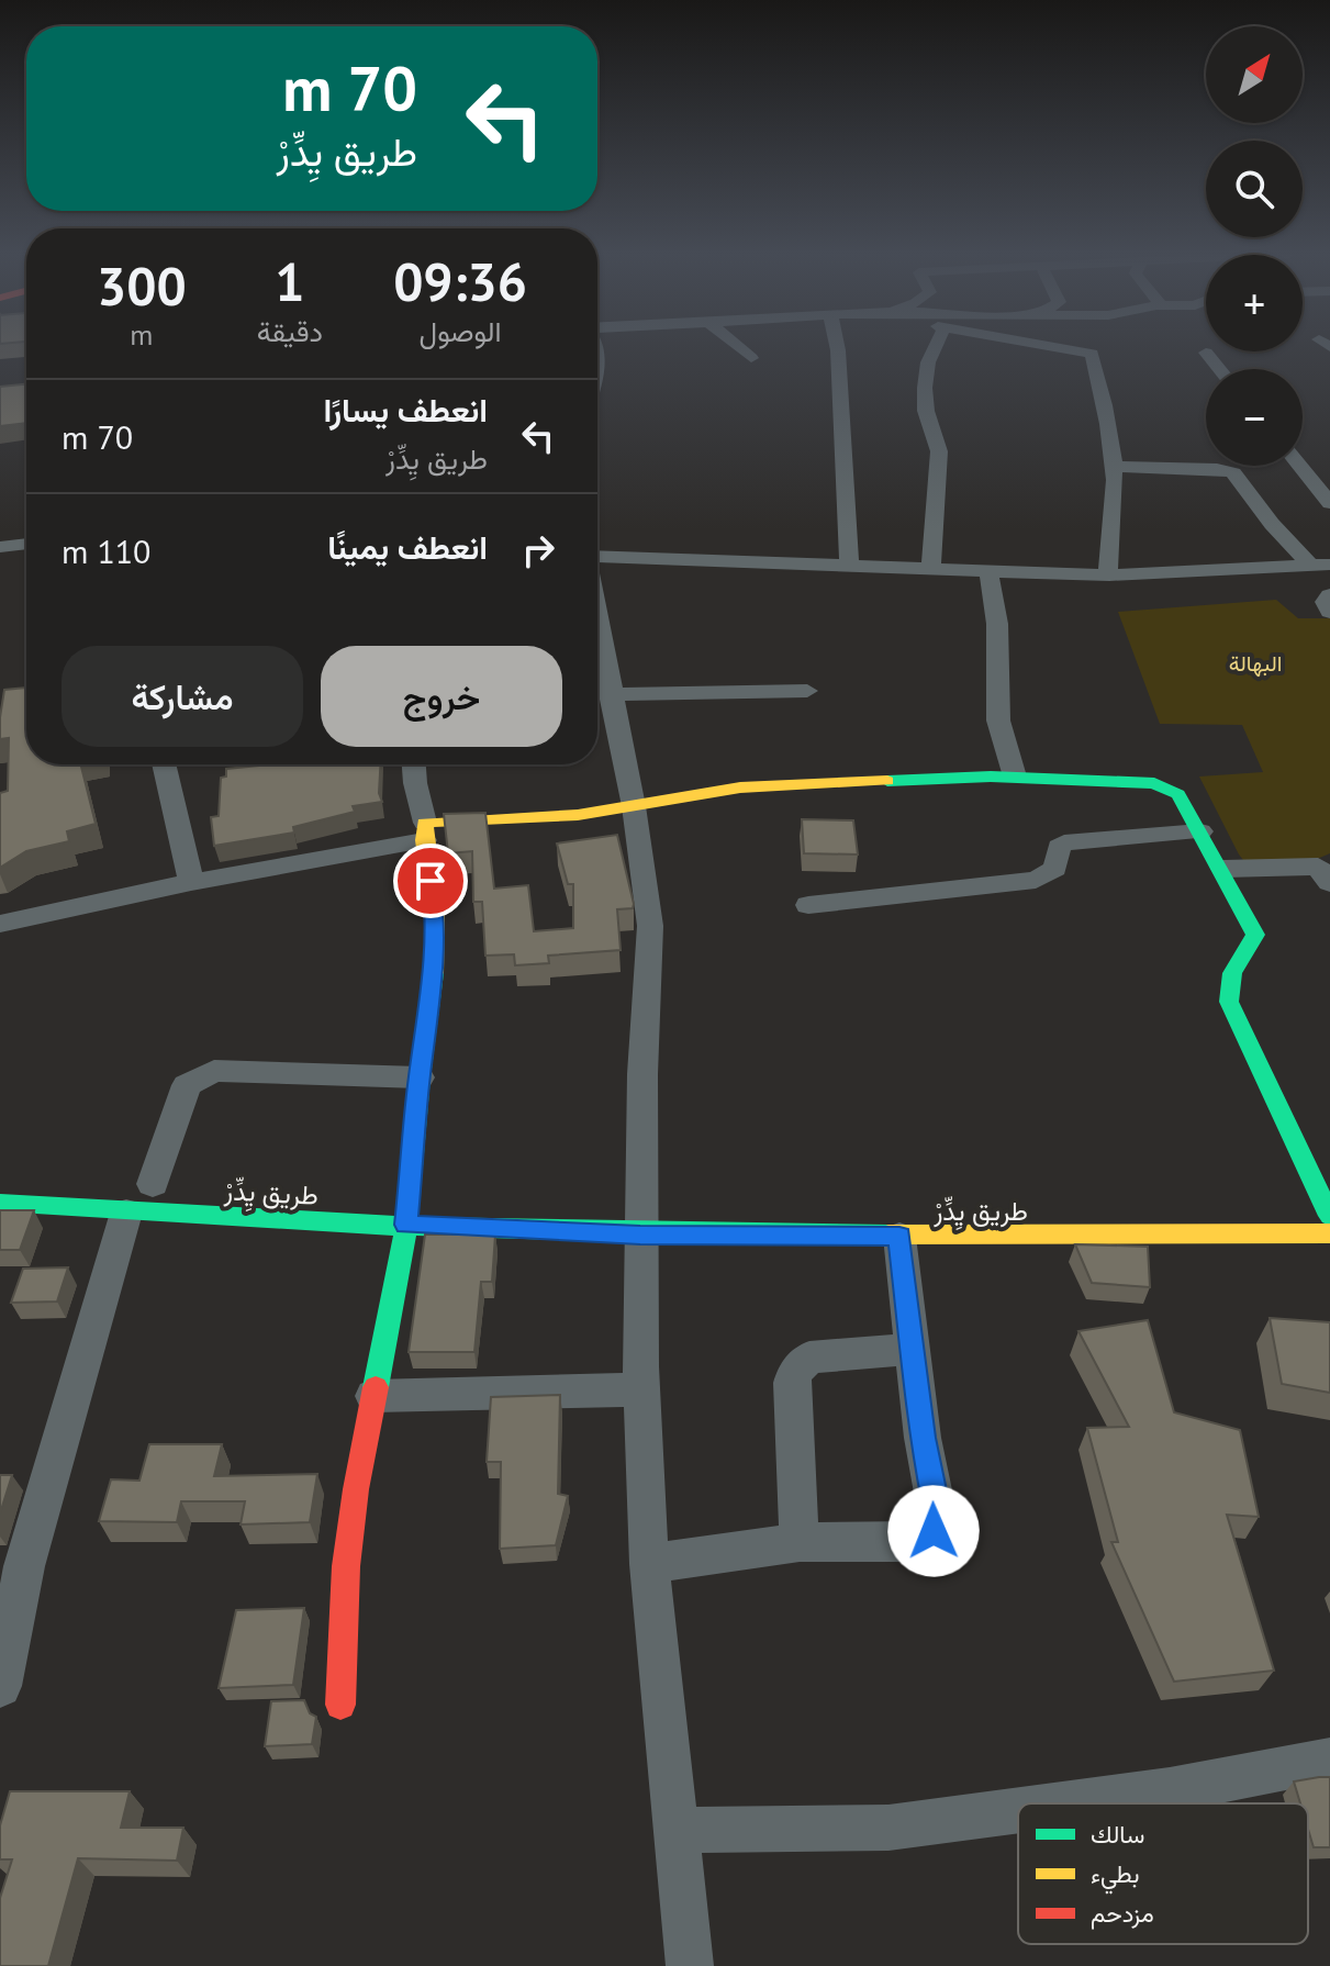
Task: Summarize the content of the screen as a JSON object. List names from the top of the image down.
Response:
{
  "streets": {
    "street": ["طريق يِدِّرْ"]
  },
  "parks": ["البهالة"],
  "legend": ["سالك", "بطيء", "مزدحم"],
  "north": "top right",
  "page": {
    "map_buttons": ["+", "−"],
    "turn": ["70 m", "طريق يِدِّرْ"],
    "eta": [
      "09:36",
      "الوصول",
      "1",
      "دقيقة",
      "300",
      "m"
    ],
    "list": [
      {
        "name": "انعطف يسارًا",
        "note": "طريق يِدِّرْ",
        "value": "70 m"
      },
      {
        "name": "انعطف يمينًا",
        "value": "110 m"
      }
    ],
    "buttons": ["خروج", "مشاركة"]
  }
}
